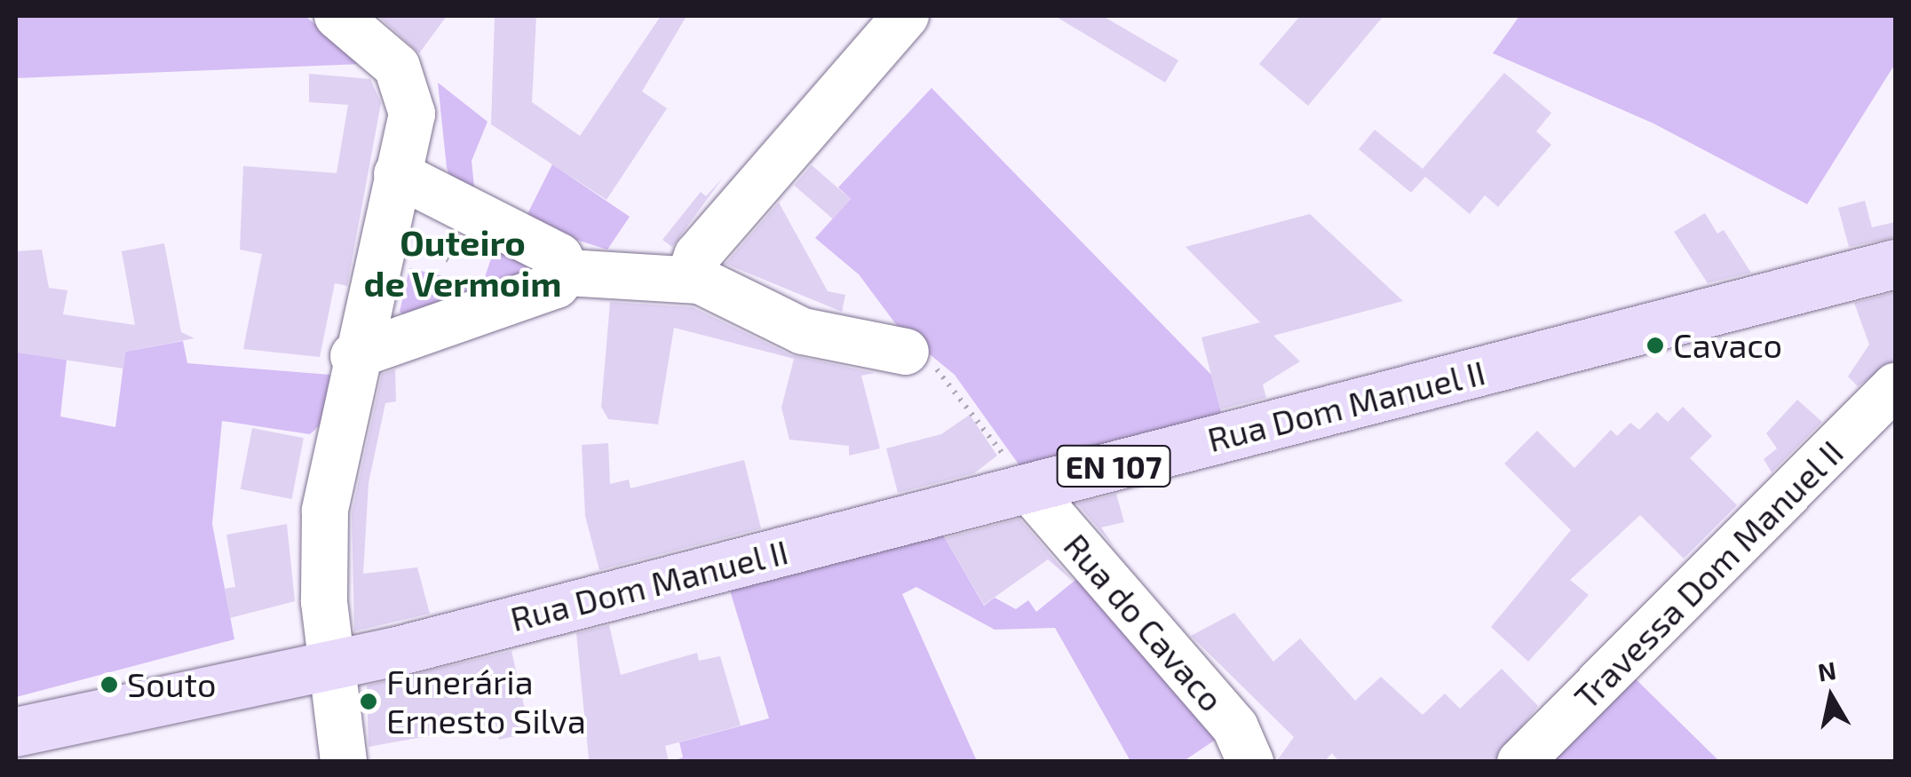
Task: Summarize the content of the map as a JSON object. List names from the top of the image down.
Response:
{
  "streets": {
    "main road": ["Rua Dom Manuel II", "EN 107"],
    "street": ["Travessa Dom Manuel II", "Rua do Cavaco"]
  },
  "crossings": [
    ["Rua Dom Manuel II", "EN 107"],
    ["Rua Dom Manuel II", "Rua do Cavaco"]
  ],
  "districts": ["Outeiro de Vermoim"],
  "places": ["Cavaco", "Souto", "Funerária Ernesto Silva"],
  "north": "top"
}
